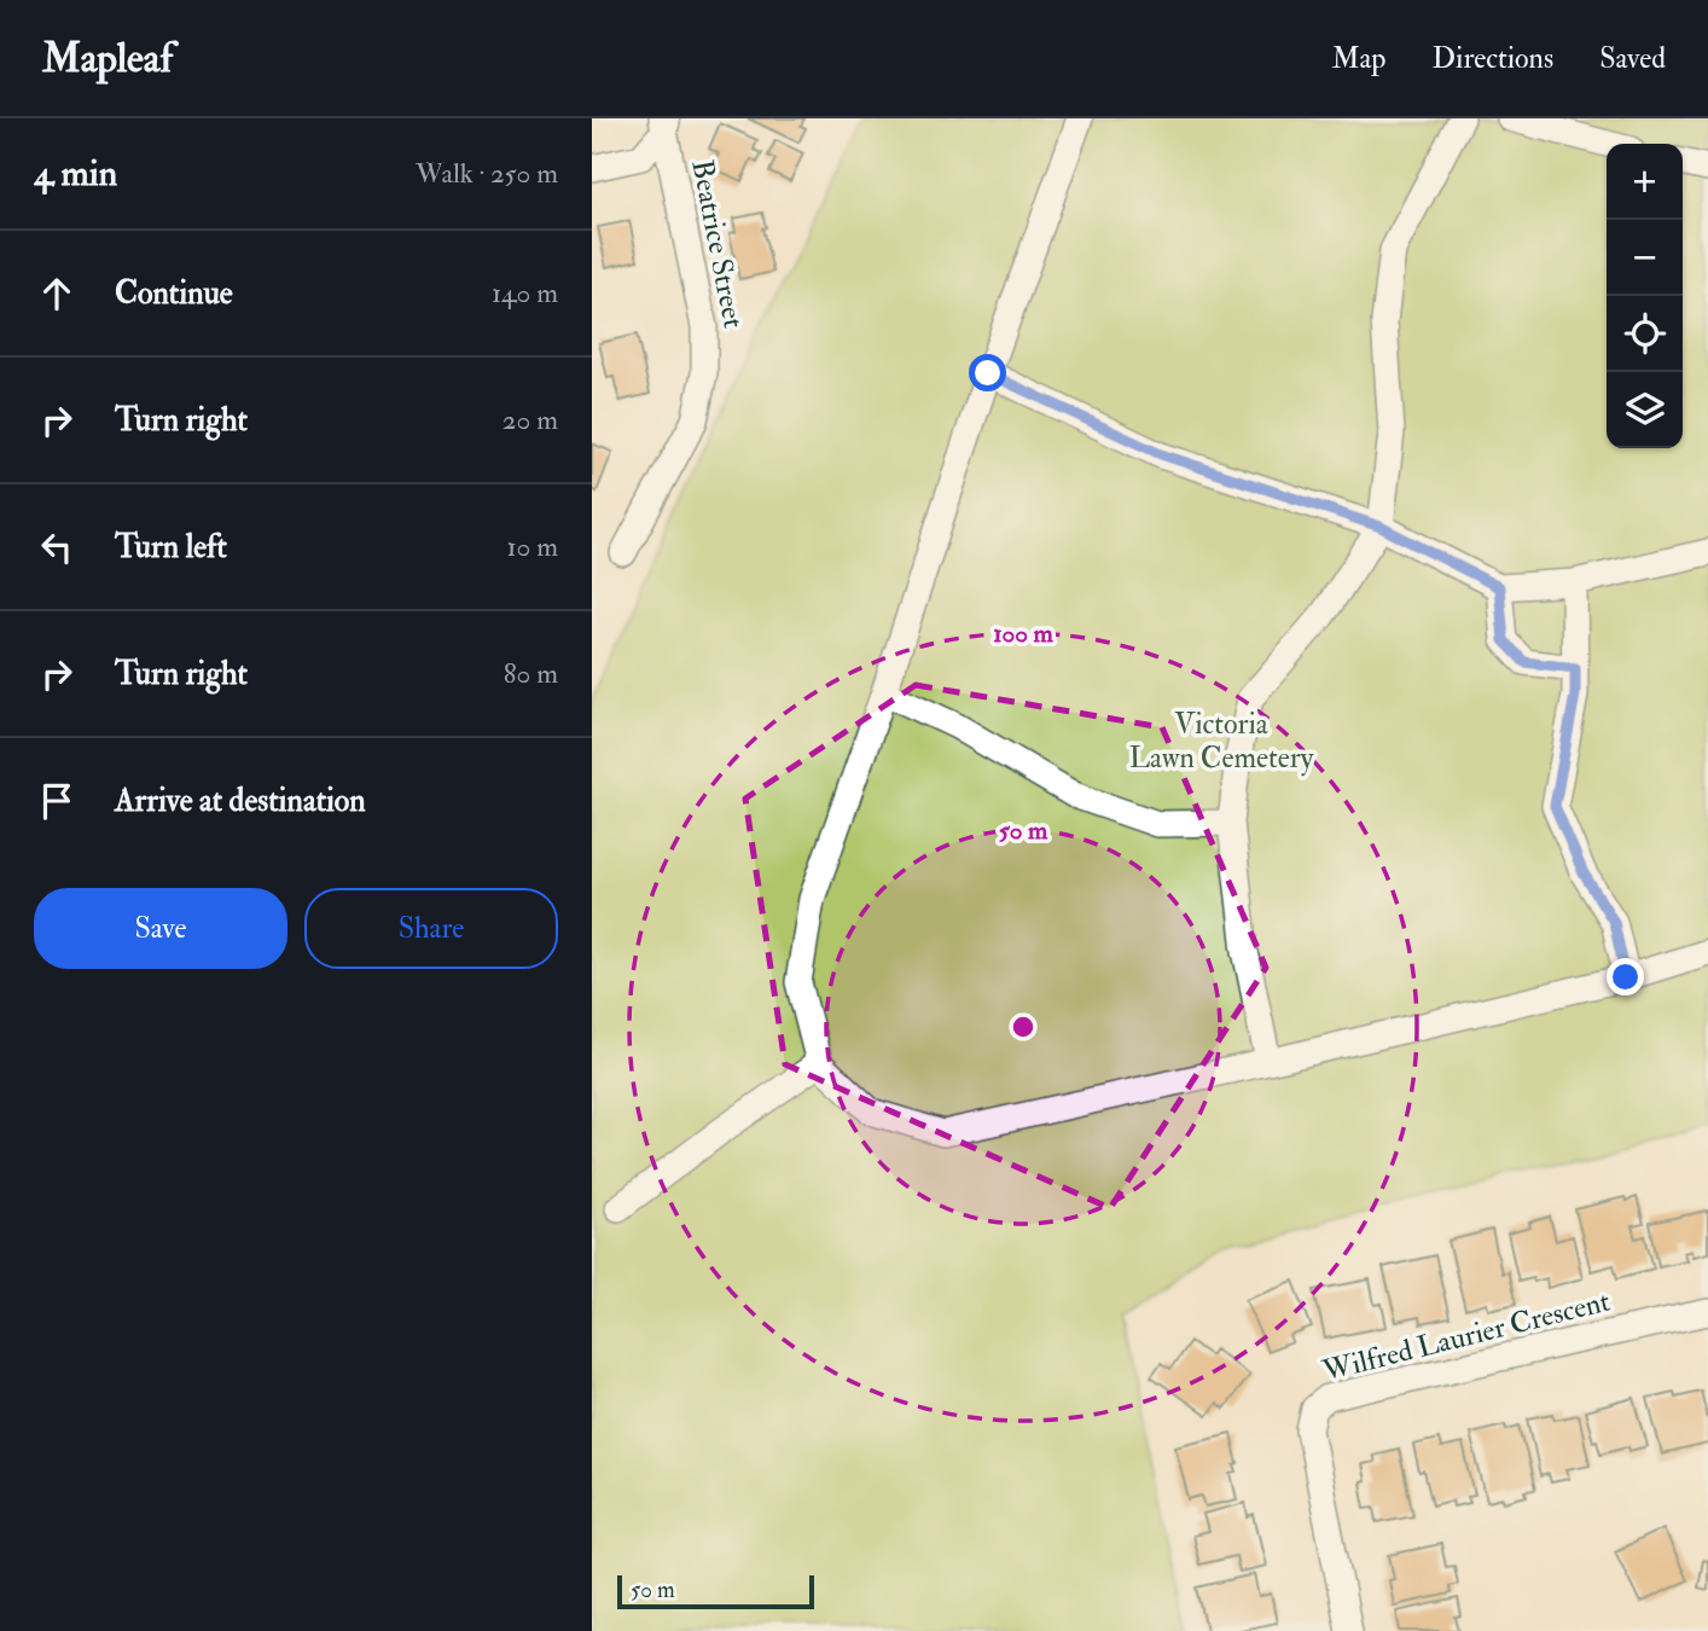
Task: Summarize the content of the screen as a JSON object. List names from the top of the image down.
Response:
{
  "streets": {
    "street": ["Beatrice Street", "Wilfred Laurier Crescent"]
  },
  "parks": ["Victoria Lawn Cemetery"],
  "scale_bar": "50 m",
  "page": {
    "header": "Mapleaf",
    "nav": ["Map", "Directions", "Saved"],
    "heading": ["4 min", "Walk · 250 m"],
    "map_buttons": ["+", "−"],
    "list": [
      ["Continue", "140 m"],
      ["Turn right", "20 m"],
      ["Turn left", "10 m"],
      ["Turn right", "80 m"],
      "Arrive at destination"
    ],
    "buttons": ["Save", "Share"],
    "scale": "50 m"
  },
  "rings": ["100 m", "50 m"]
}
